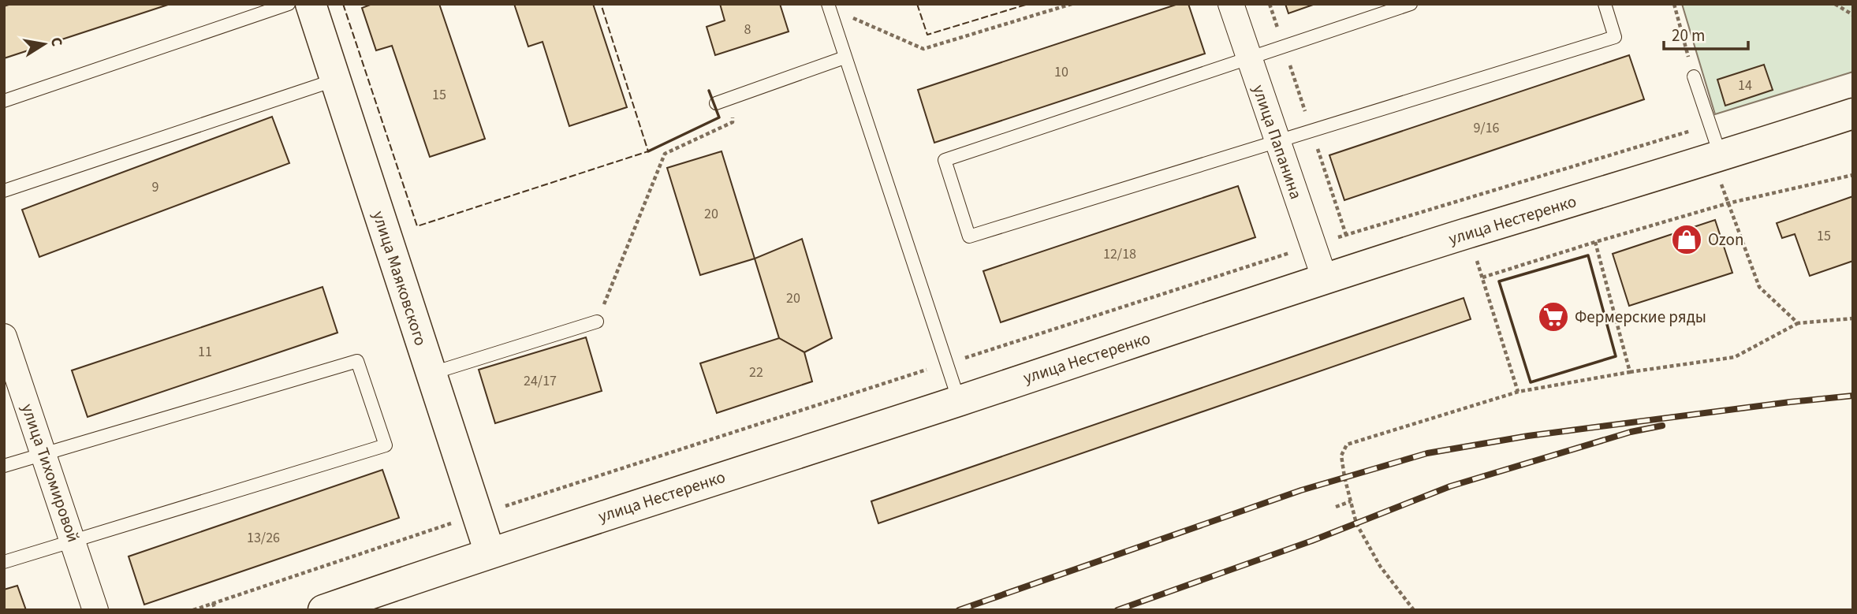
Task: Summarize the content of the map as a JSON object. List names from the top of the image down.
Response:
{
  "streets": {
    "street": [
      "улица Папанина",
      "улица Нестеренко",
      "улица Маяковского",
      "улица Тихомировой"
    ]
  },
  "crossings": [
    ["улица Папанина", "улица Нестеренко"],
    ["улица Нестеренко", "улица Маяковского"]
  ],
  "places": {
    "shop": ["Ozon"],
    "supermarket": ["Фермерские ряды"]
  },
  "house_numbers": [
    "8",
    "10",
    "14",
    "15",
    "9/16",
    "9",
    "20",
    "15",
    "12/18",
    "20",
    "11",
    "22",
    "24/17",
    "13/26"
  ],
  "scale_bar": "20 m",
  "north": "right"
}
